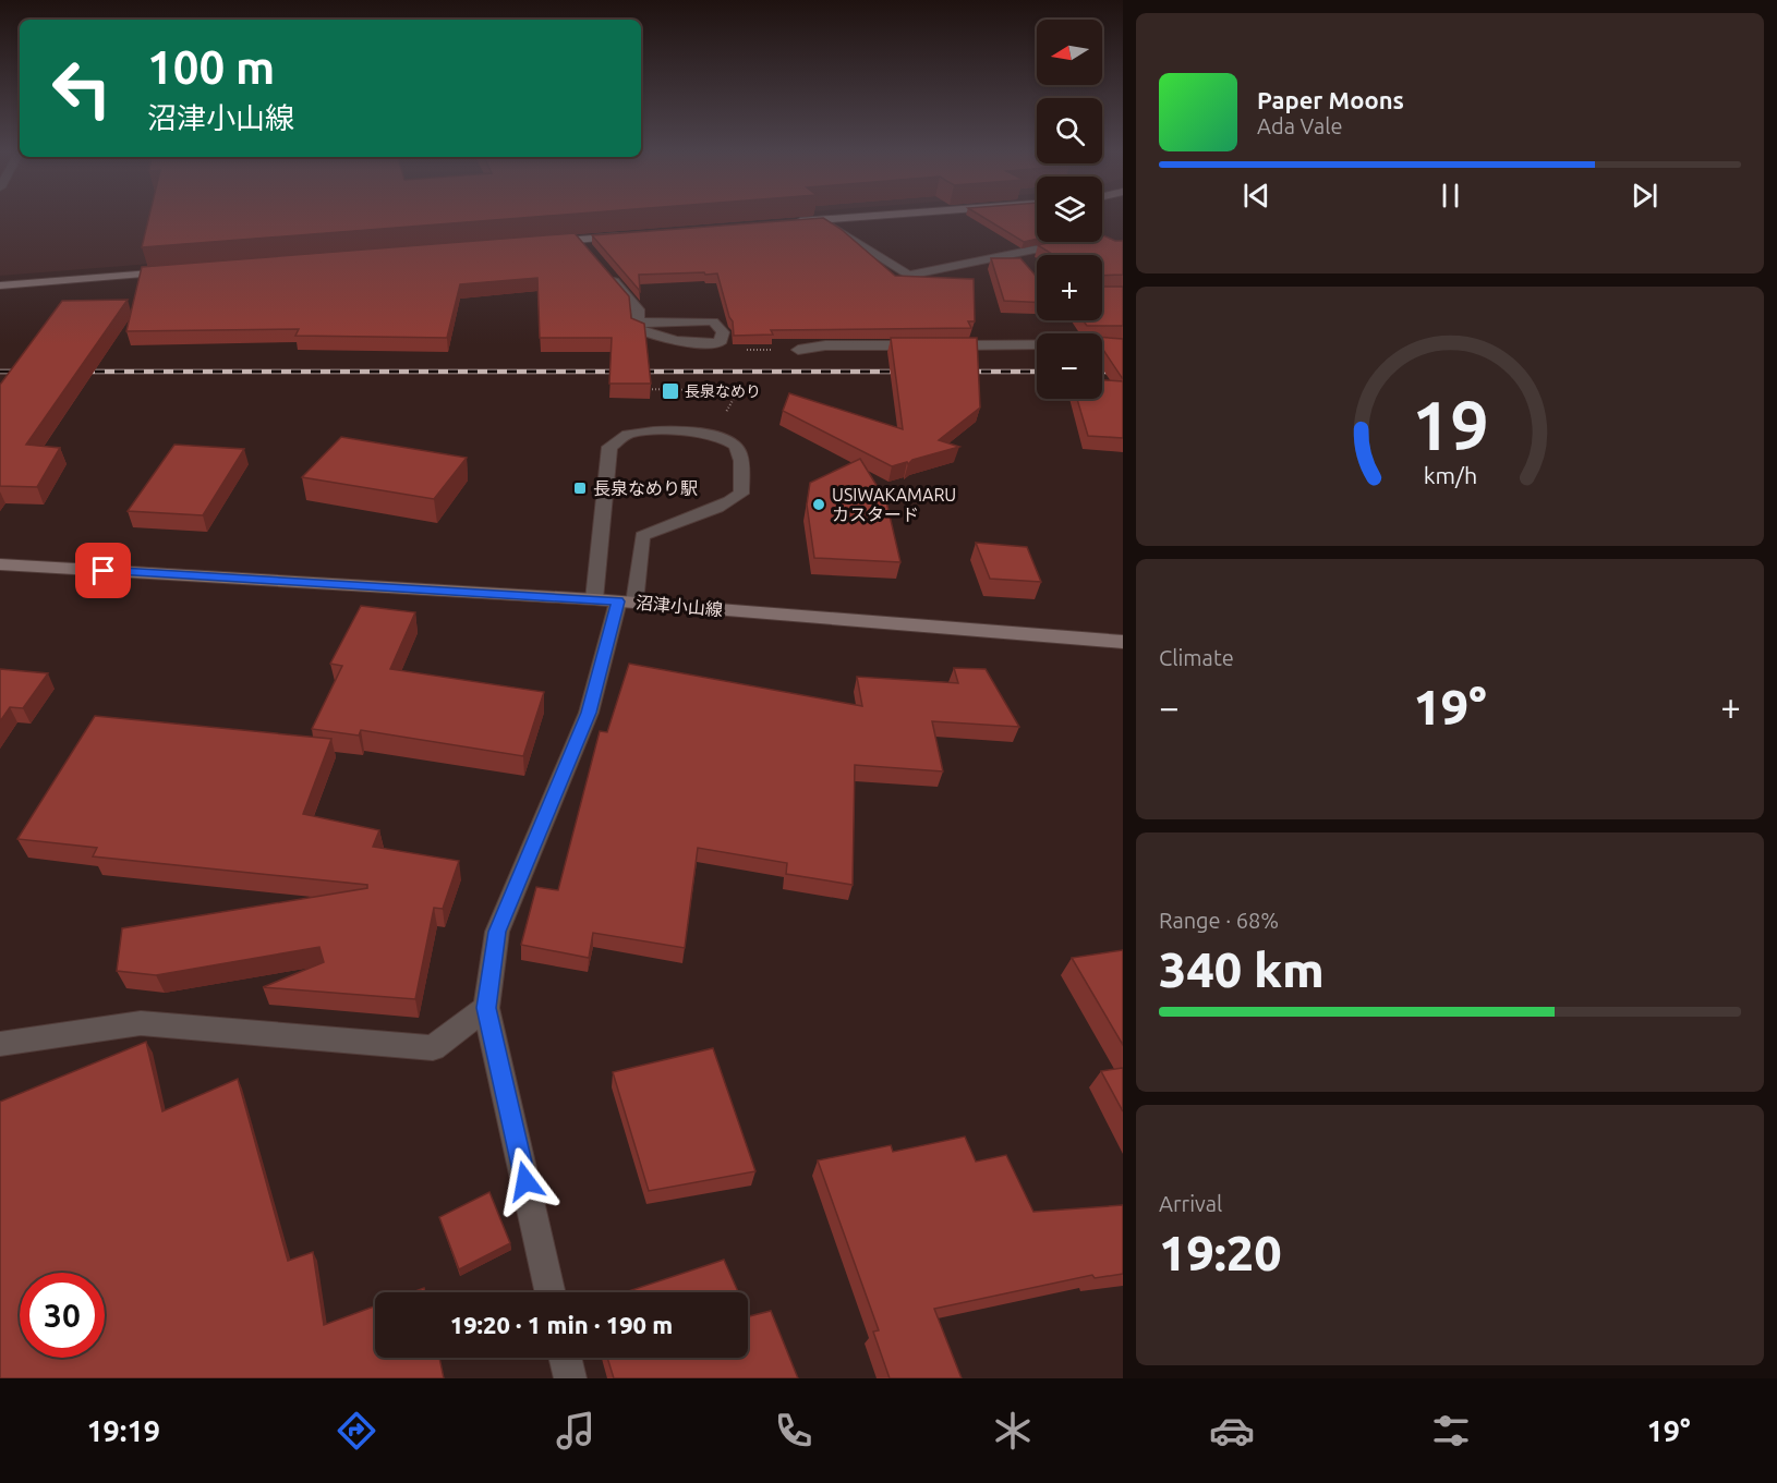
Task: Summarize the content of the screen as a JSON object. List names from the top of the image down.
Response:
{
  "streets": {
    "main road": ["沼津小山線"]
  },
  "places": {
    "transit": ["長泉なめり", "長泉なめり駅"],
    "other": ["USIWAKAMARU カスタード"]
  },
  "north": "left",
  "page": {
    "map_buttons": ["+", "−"],
    "turn": ["100 m", "沼津小山線"],
    "song": ["Paper Moons", "Ada Vale"],
    "tile": [
      "Climate",
      ["Range · 68%", "340 km"],
      ["Arrival", "19:20"]
    ],
    "heat": ["−", "19°", "+"],
    "limit": "30",
    "trip": "19:20 · 1 min · 190 m",
    "tabs": ["19:19", "19°"],
    "gauge": ["19", "km/h"]
  }
}
